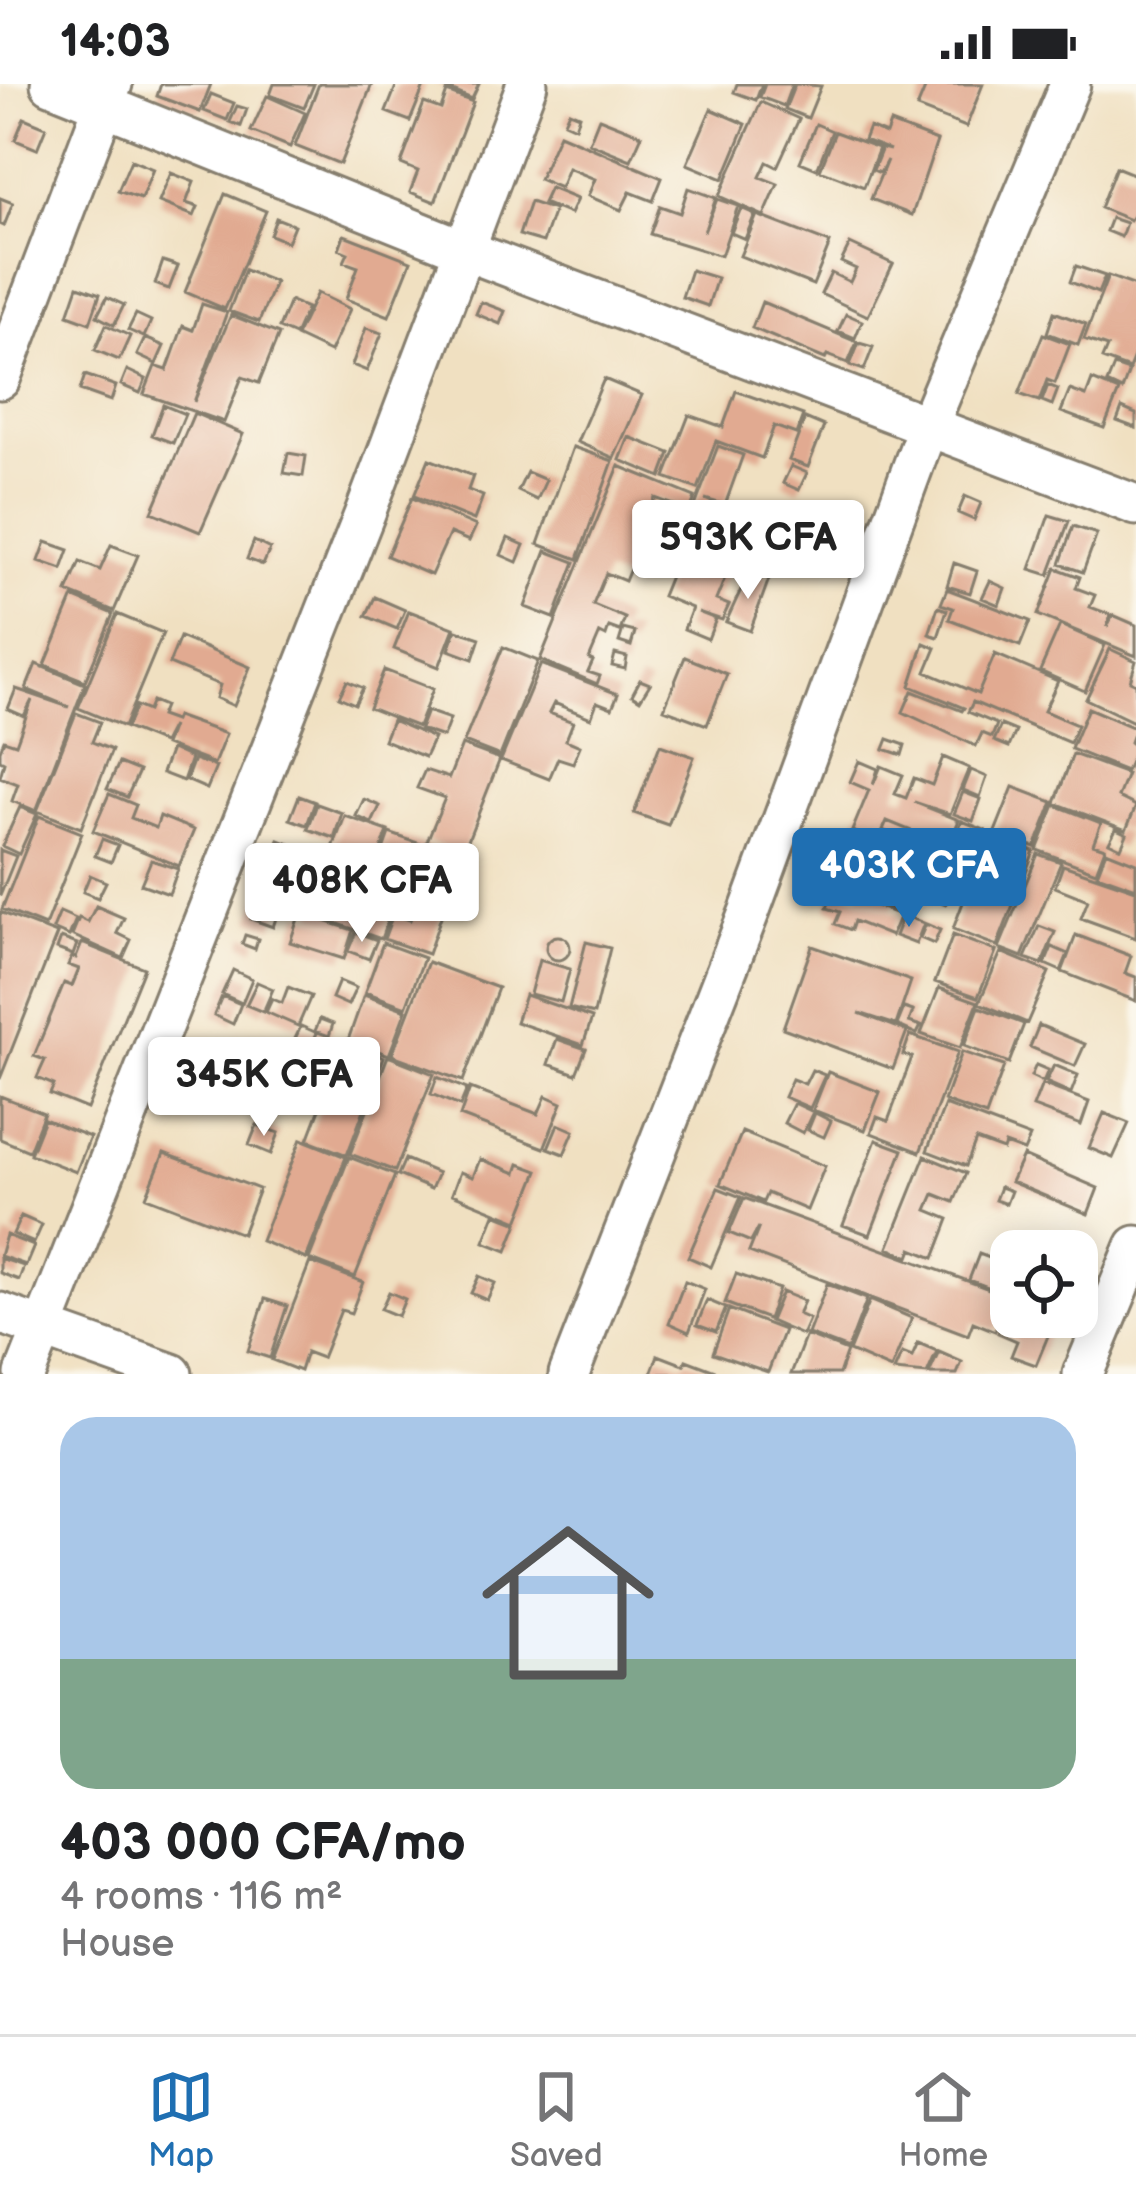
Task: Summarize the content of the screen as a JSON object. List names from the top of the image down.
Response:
{
  "page": {
    "status": "14:03",
    "price": [
      "593K CFA",
      "403K CFA",
      "408K CFA",
      "345K CFA"
    ],
    "list": [
      {
        "name": "403 000 CFA/mo",
        "note": "4 rooms · 116 m² · House"
      }
    ],
    "tabs": ["Map", "Saved", "Home"]
  }
}
